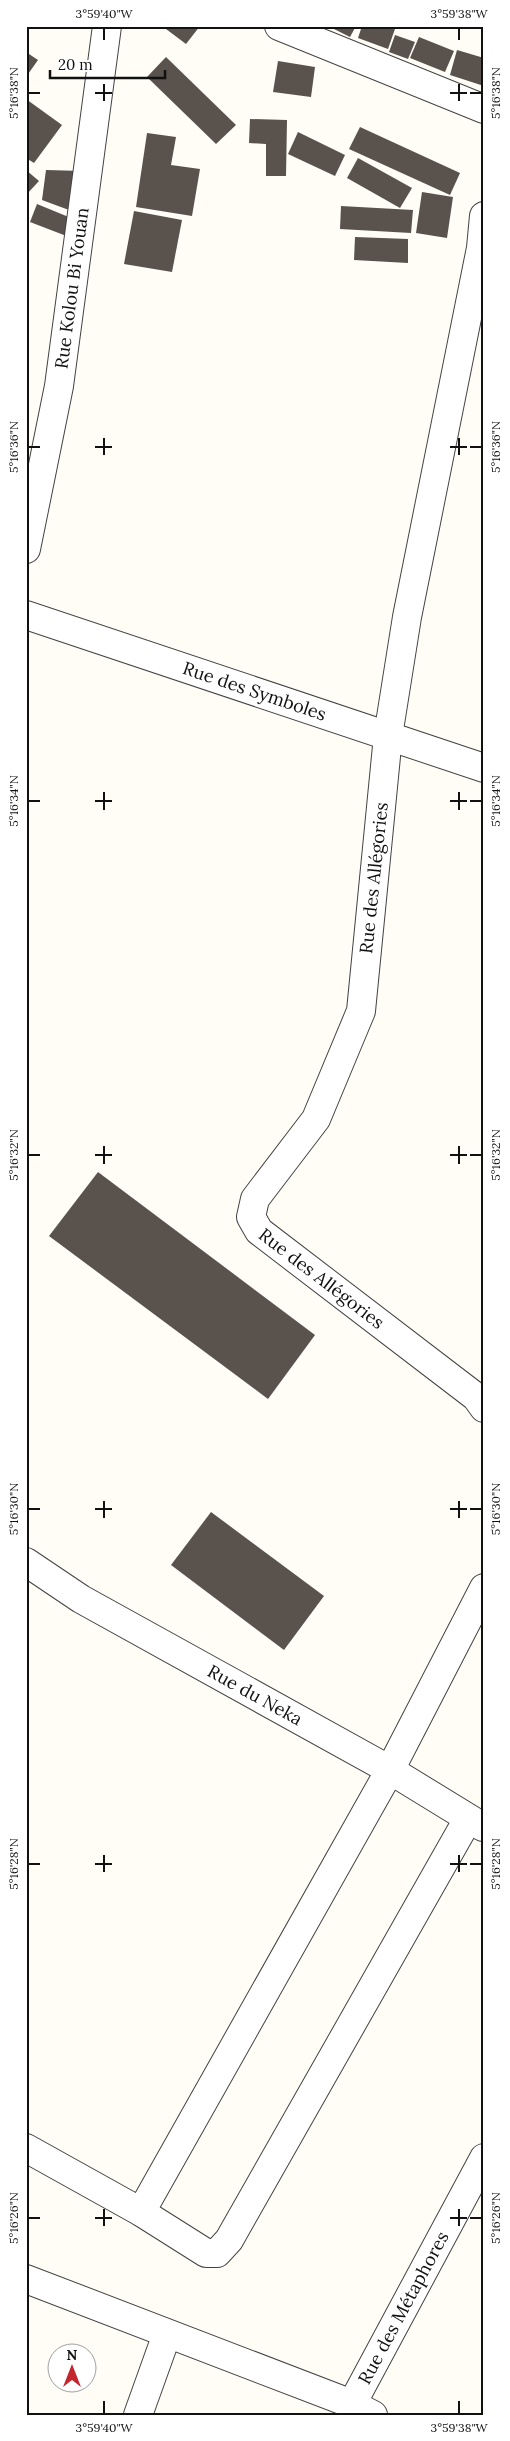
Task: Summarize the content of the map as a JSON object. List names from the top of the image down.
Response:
{
  "streets": {
    "street": [
      "Rue Kolou Bi Youan",
      "Rue des Symboles",
      "Rue des Allégories",
      "Rue du Neka",
      "Rue des Métaphores"
    ]
  },
  "crossings": [
    ["Rue des Symboles", "Rue des Allégories"]
  ],
  "scale_bar": "20 m",
  "north": "top",
  "coordinates": [
    "3°59'40\"W",
    "3°59'38\"W",
    "5°16'38\"N",
    "5°16'36\"N",
    "5°16'34\"N",
    "5°16'32\"N",
    "5°16'30\"N",
    "5°16'28\"N",
    "5°16'26\"N"
  ]
}
